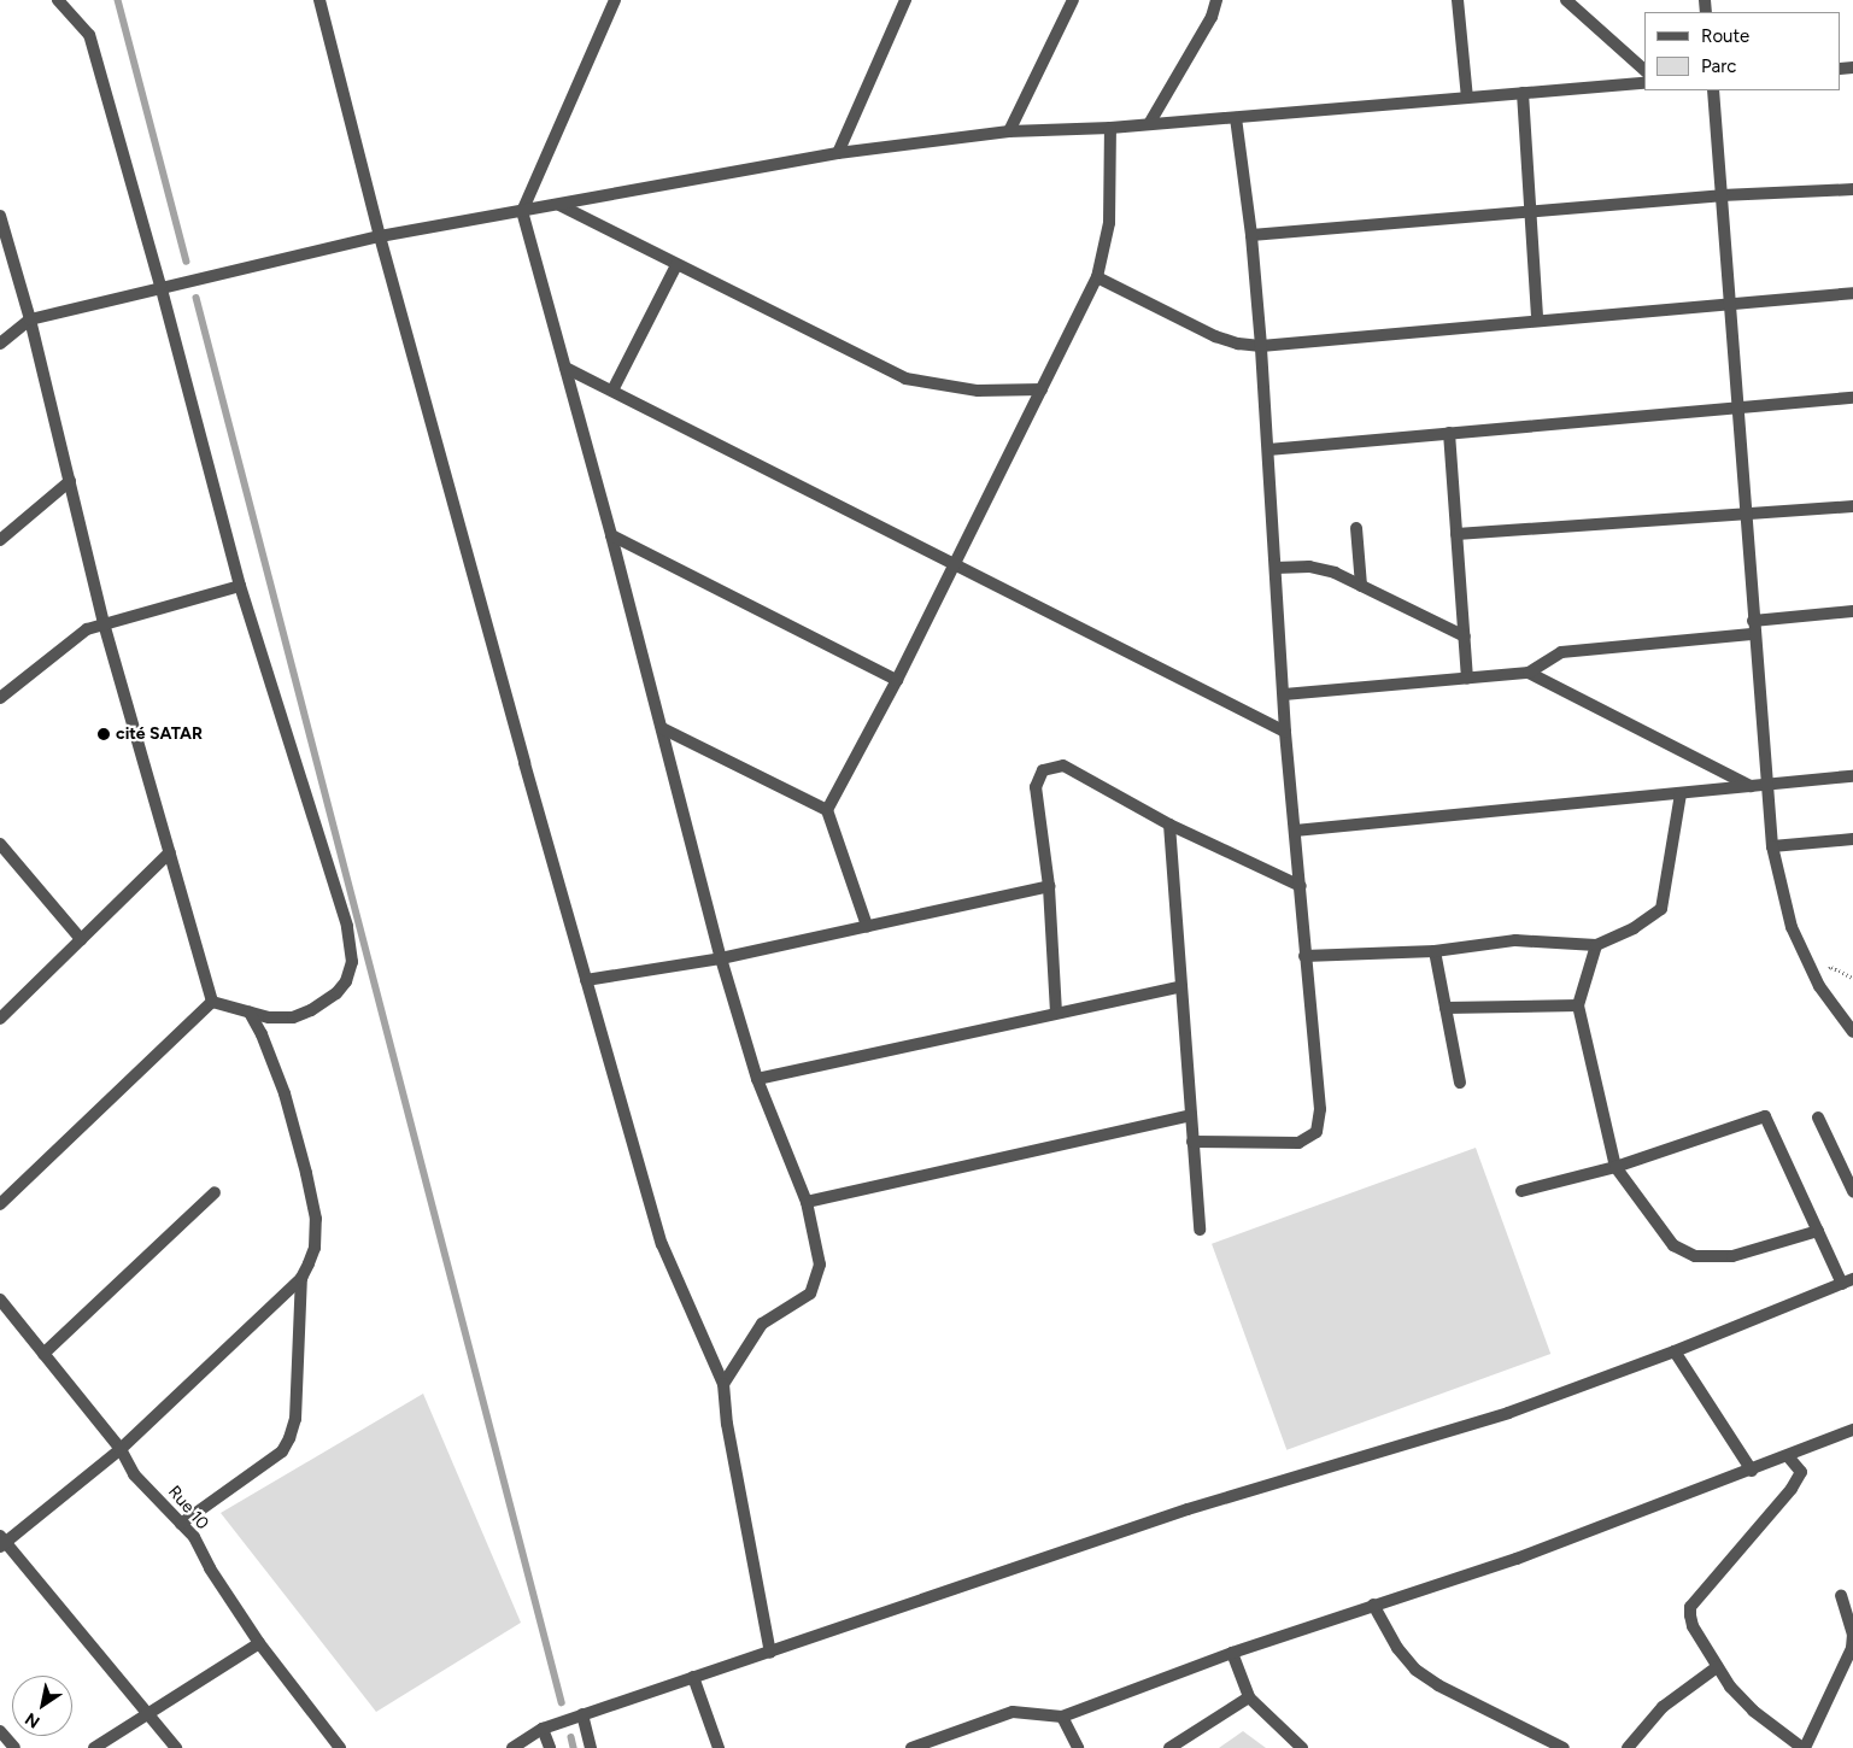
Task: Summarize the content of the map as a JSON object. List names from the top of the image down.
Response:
{
  "streets": {
    "street": ["Rue 10"]
  },
  "places": ["cité SATAR"],
  "legend": ["Route", "Parc"],
  "north": "bottom left"
}
